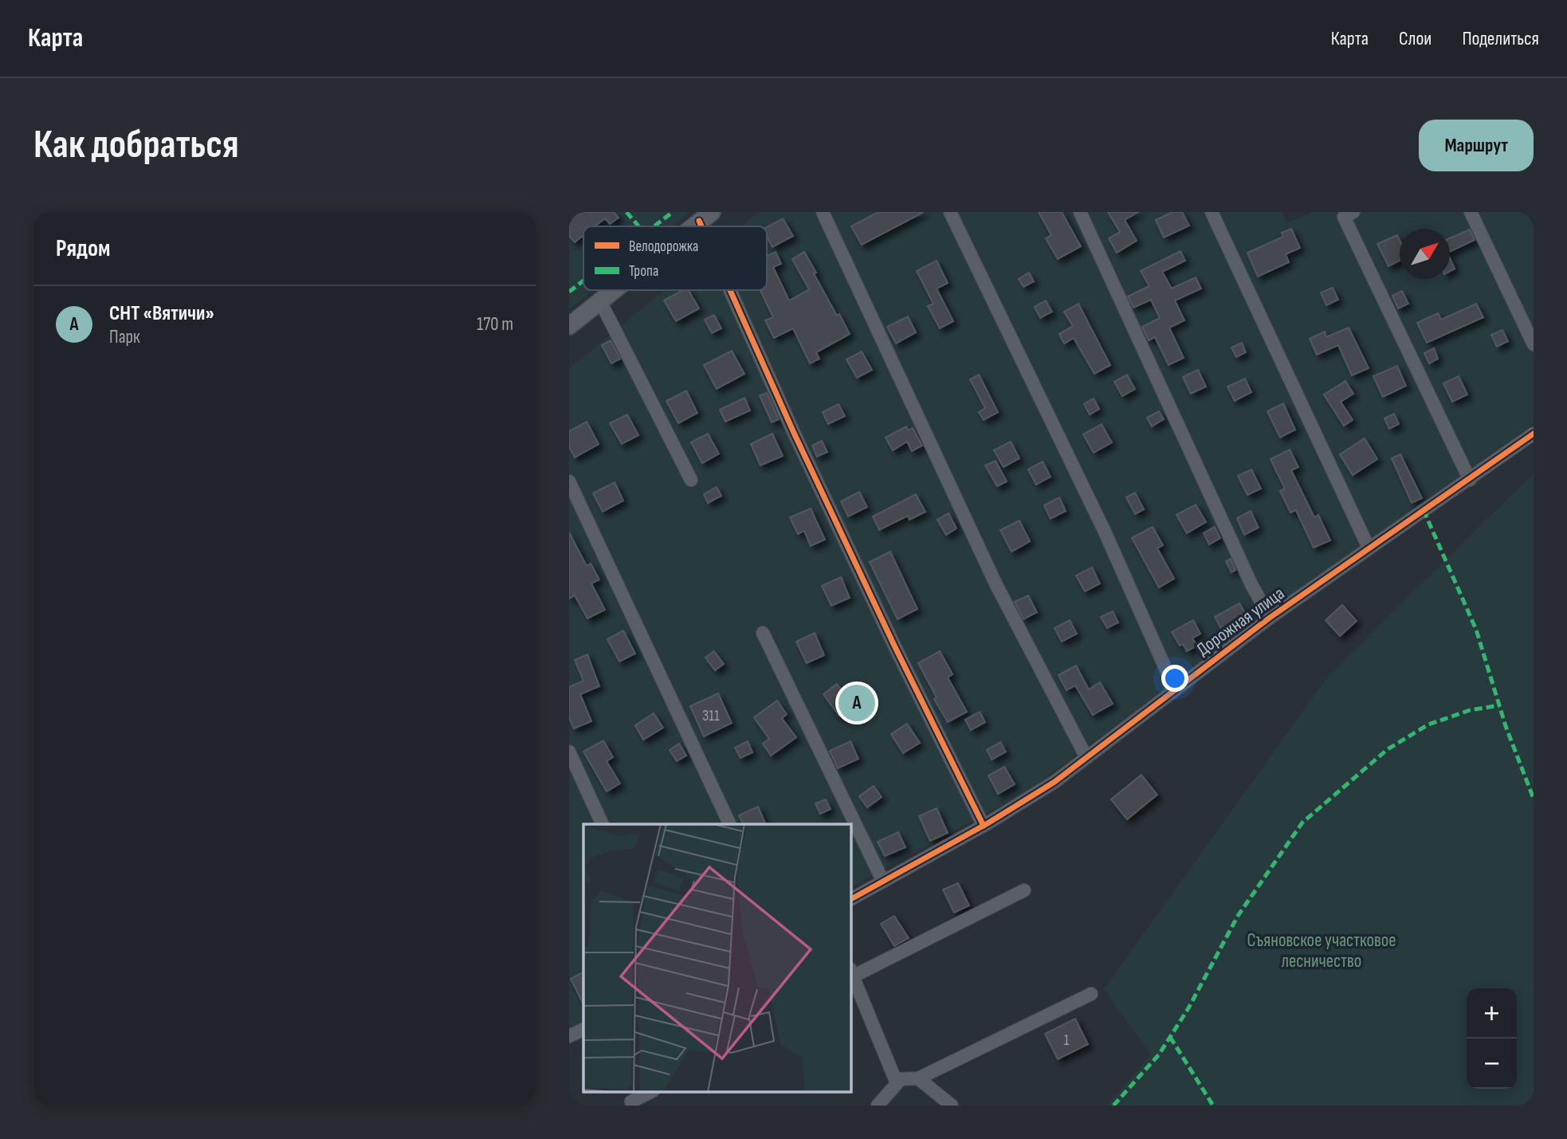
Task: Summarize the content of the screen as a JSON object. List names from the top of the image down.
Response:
{
  "streets": {
    "street": ["Дорожная улица"]
  },
  "parks": ["Съяновское участковое лесничество"],
  "house_numbers": ["311", "1"],
  "legend": ["Велодорожка", "Тропа"],
  "north": "top right",
  "page": {
    "header": "Карта",
    "nav": ["Карта", "Слои", "Поделиться"],
    "buttons": "Маршрут",
    "title": "Как добраться",
    "heading": "Рядом",
    "list": [
      {
        "mark": "A",
        "name": "СНТ «Вятичи»",
        "note": "Парк",
        "value": "170 m"
      }
    ],
    "pins": "A",
    "map_buttons": ["+", "−"]
  }
}
